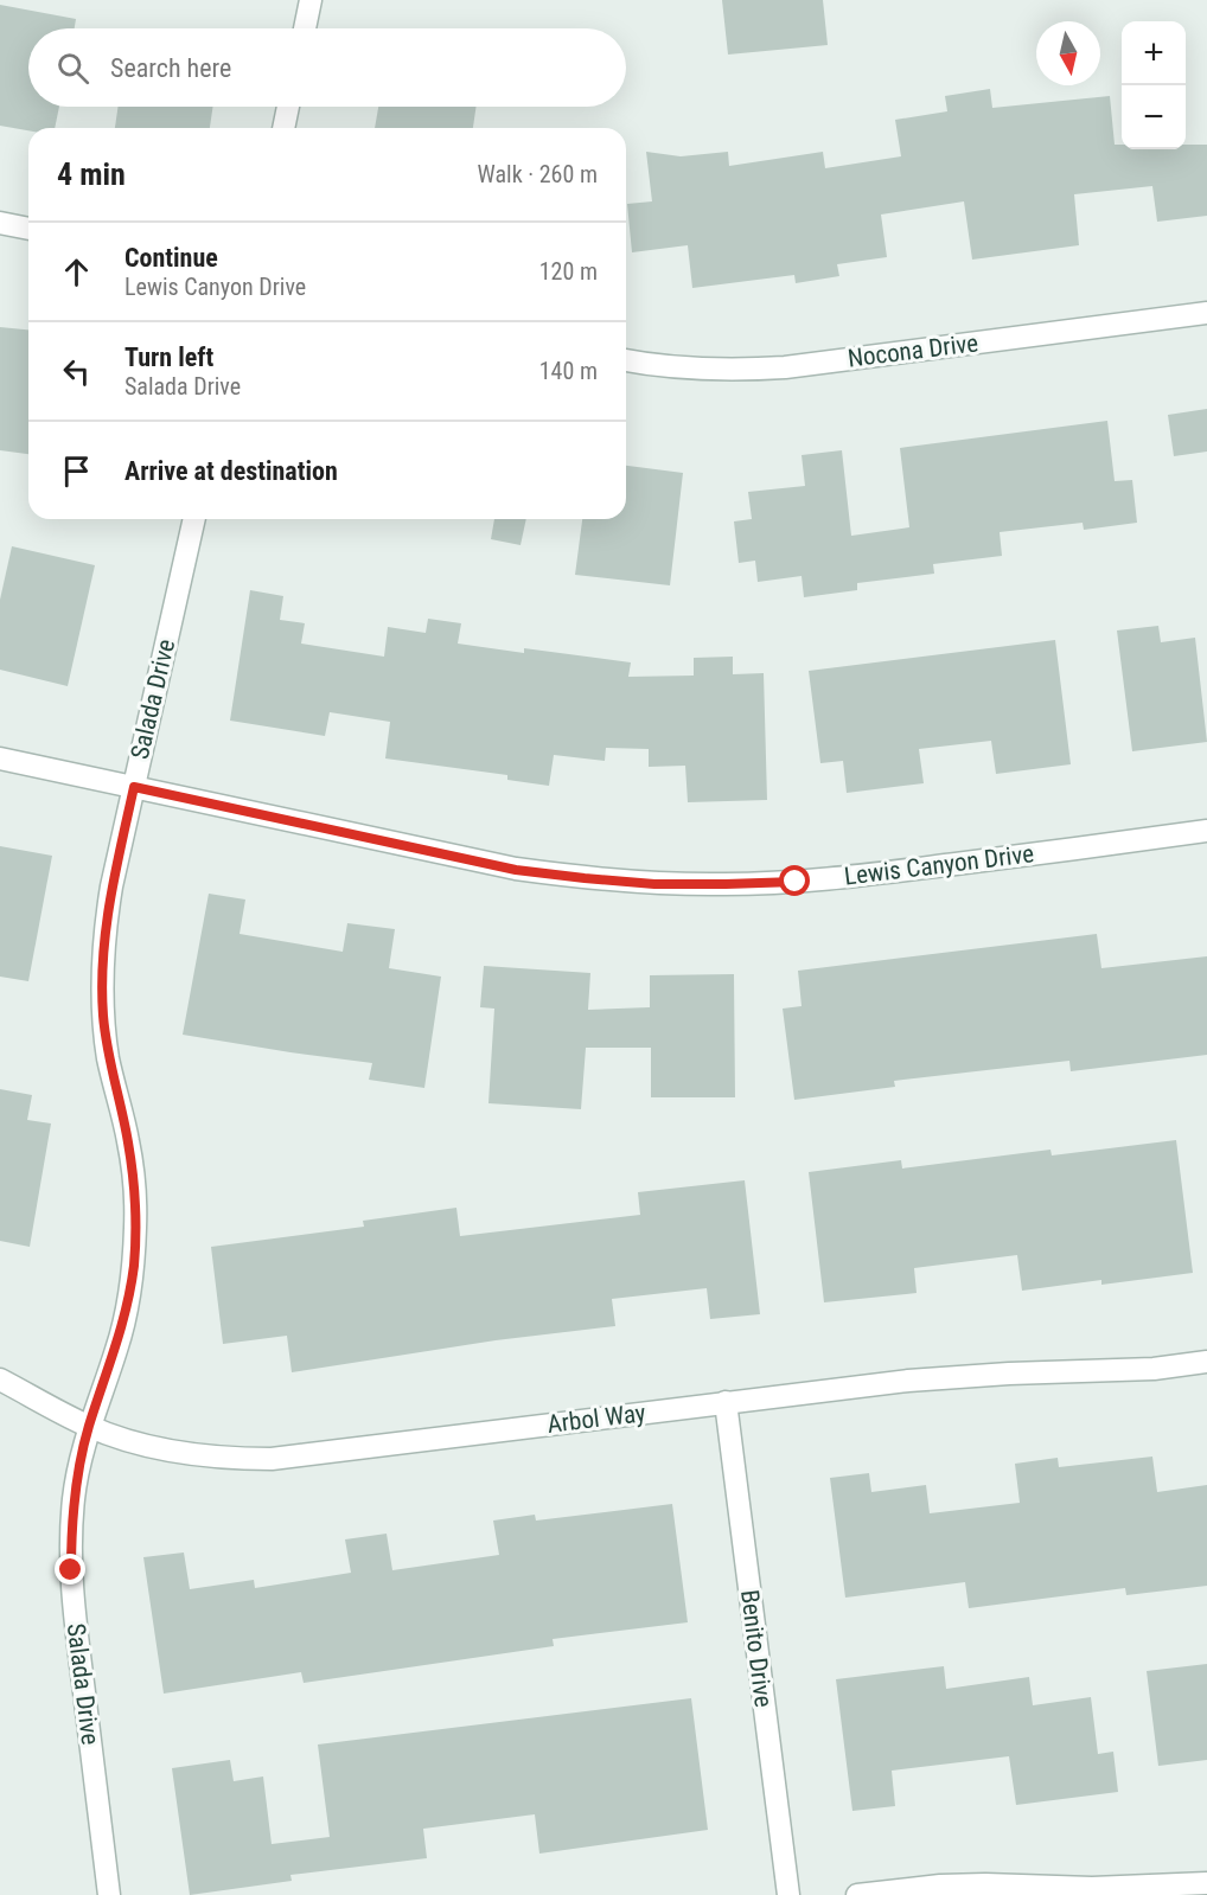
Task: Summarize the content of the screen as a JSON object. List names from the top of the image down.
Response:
{
  "streets": {
    "street": [
      "Nocona Drive",
      "Salada Drive",
      "Lewis Canyon Drive",
      "Arbol Way",
      "Benito Drive"
    ]
  },
  "crossings": [
    ["Salada Drive", "Lewis Canyon Drive"],
    ["Salada Drive", "Arbol Way"],
    ["Arbol Way", "Benito Drive"]
  ],
  "north": "bottom",
  "page": {
    "map_buttons": ["+", "−"],
    "search": "Search here",
    "heading": ["4 min", "Walk · 260 m"],
    "list": [
      ["Continue", "Lewis Canyon Drive", "120 m"],
      ["Turn left", "Salada Drive", "140 m"],
      "Arrive at destination"
    ]
  }
}
